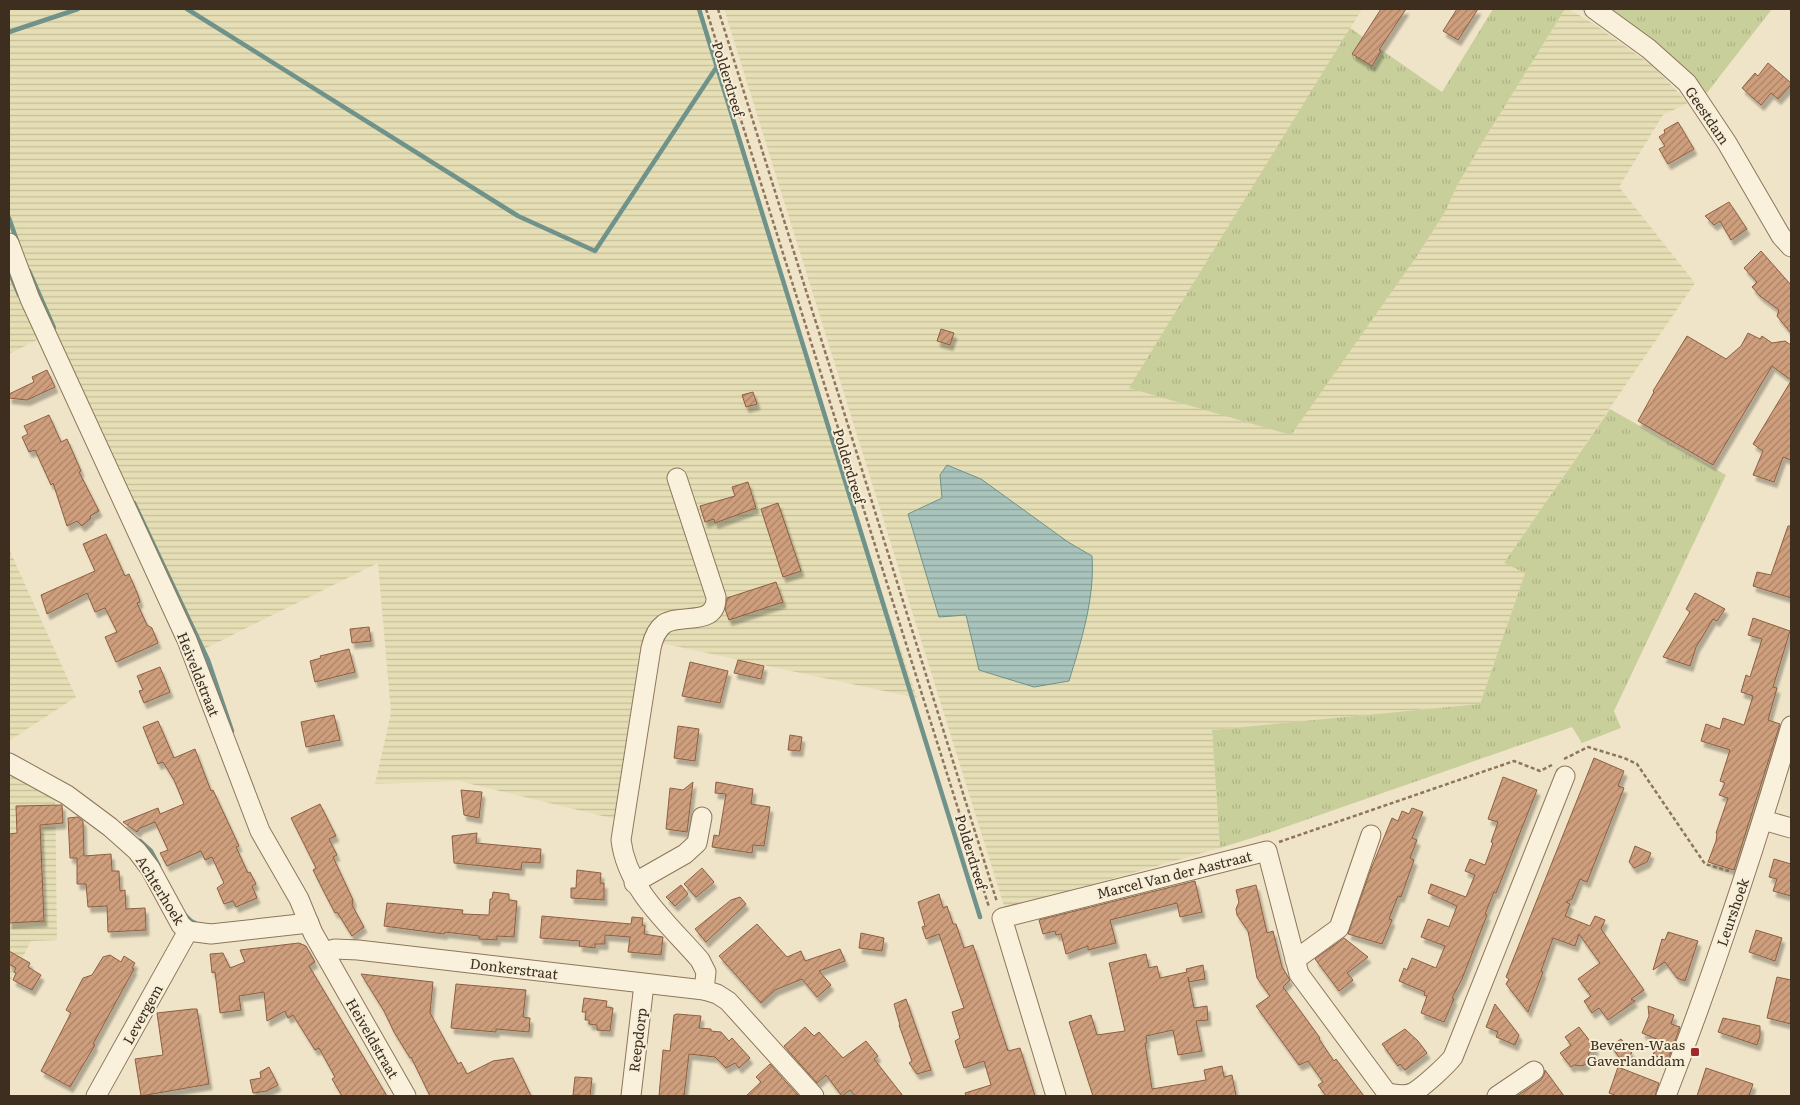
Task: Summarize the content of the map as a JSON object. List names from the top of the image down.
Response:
{
  "streets": {
    "street": [
      "Geestdam",
      "Heiveldstraat",
      "Marcel Van der Aastraat",
      "Achterhoek",
      "Leurshoek",
      "Donkerstraat",
      "Levergem",
      "Reepdorp"
    ],
    "path": ["Polderdreef"]
  },
  "crossings": [
    ["Polderdreef", "Marcel Van der Aastraat"],
    ["Heiveldstraat", "Achterhoek"],
    ["Heiveldstraat", "Donkerstraat"],
    ["Achterhoek", "Levergem"],
    ["Donkerstraat", "Reepdorp"]
  ],
  "places": {
    "transit": ["Beveren-Waas Gaverlanddam"]
  }
}
